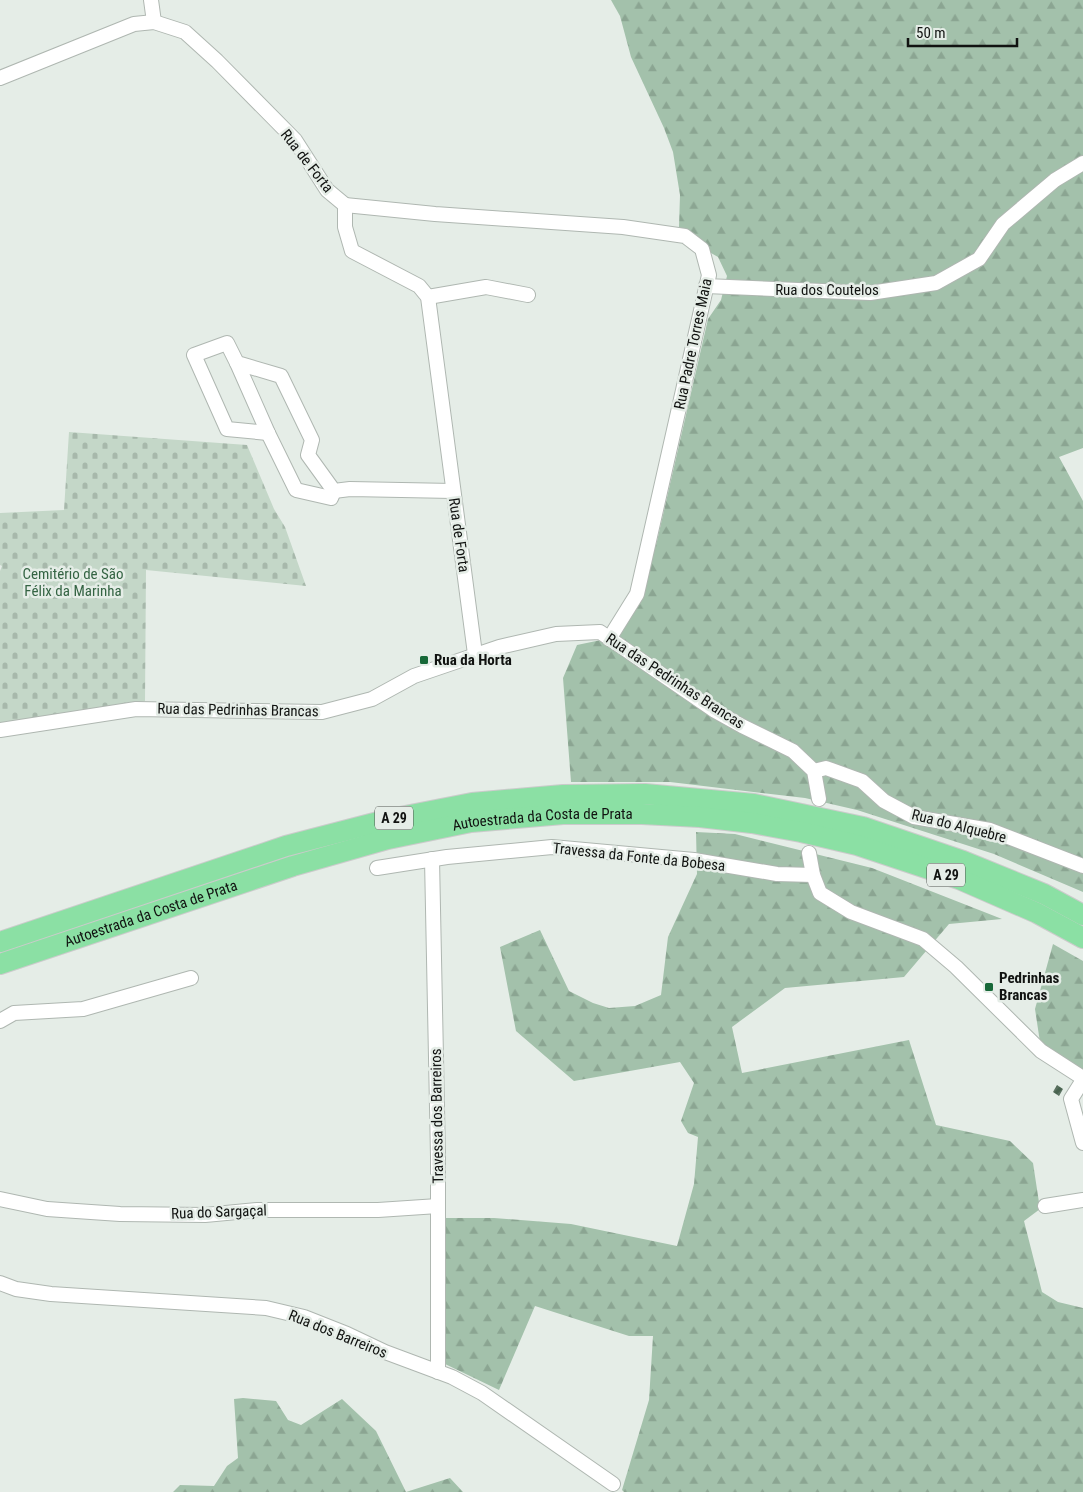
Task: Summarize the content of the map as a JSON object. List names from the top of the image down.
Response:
{
  "streets": {
    "highway": ["A 29", "Autoestrada da Costa de Prata"],
    "street": [
      "Rua de Forta",
      "Rua dos Coutelos",
      "Rua Padre Torres Maia",
      "Rua das Pedrinhas Brancas",
      "Rua do Alquebre",
      "Travessa da Fonte da Bobesa",
      "Travessa dos Barreiros",
      "Rua do Sargaçal",
      "Rua dos Barreiros"
    ]
  },
  "crossings": [
    ["Rua de Forta", "Rua Padre Torres Maia"],
    ["Rua de Forta", "Rua das Pedrinhas Brancas"],
    ["Rua dos Coutelos", "Rua Padre Torres Maia"],
    ["Rua Padre Torres Maia", "Rua das Pedrinhas Brancas"],
    ["Rua das Pedrinhas Brancas", "Rua do Alquebre"],
    ["Travessa da Fonte da Bobesa", "Travessa dos Barreiros"],
    ["Travessa dos Barreiros", "Rua do Sargaçal"],
    ["Travessa dos Barreiros", "Rua dos Barreiros"]
  ],
  "parks": ["Cemitério de São Félix da Marinha"],
  "places": {
    "transit": ["Rua da Horta", "Pedrinhas Brancas"]
  },
  "scale_bar": "50 m"
}
